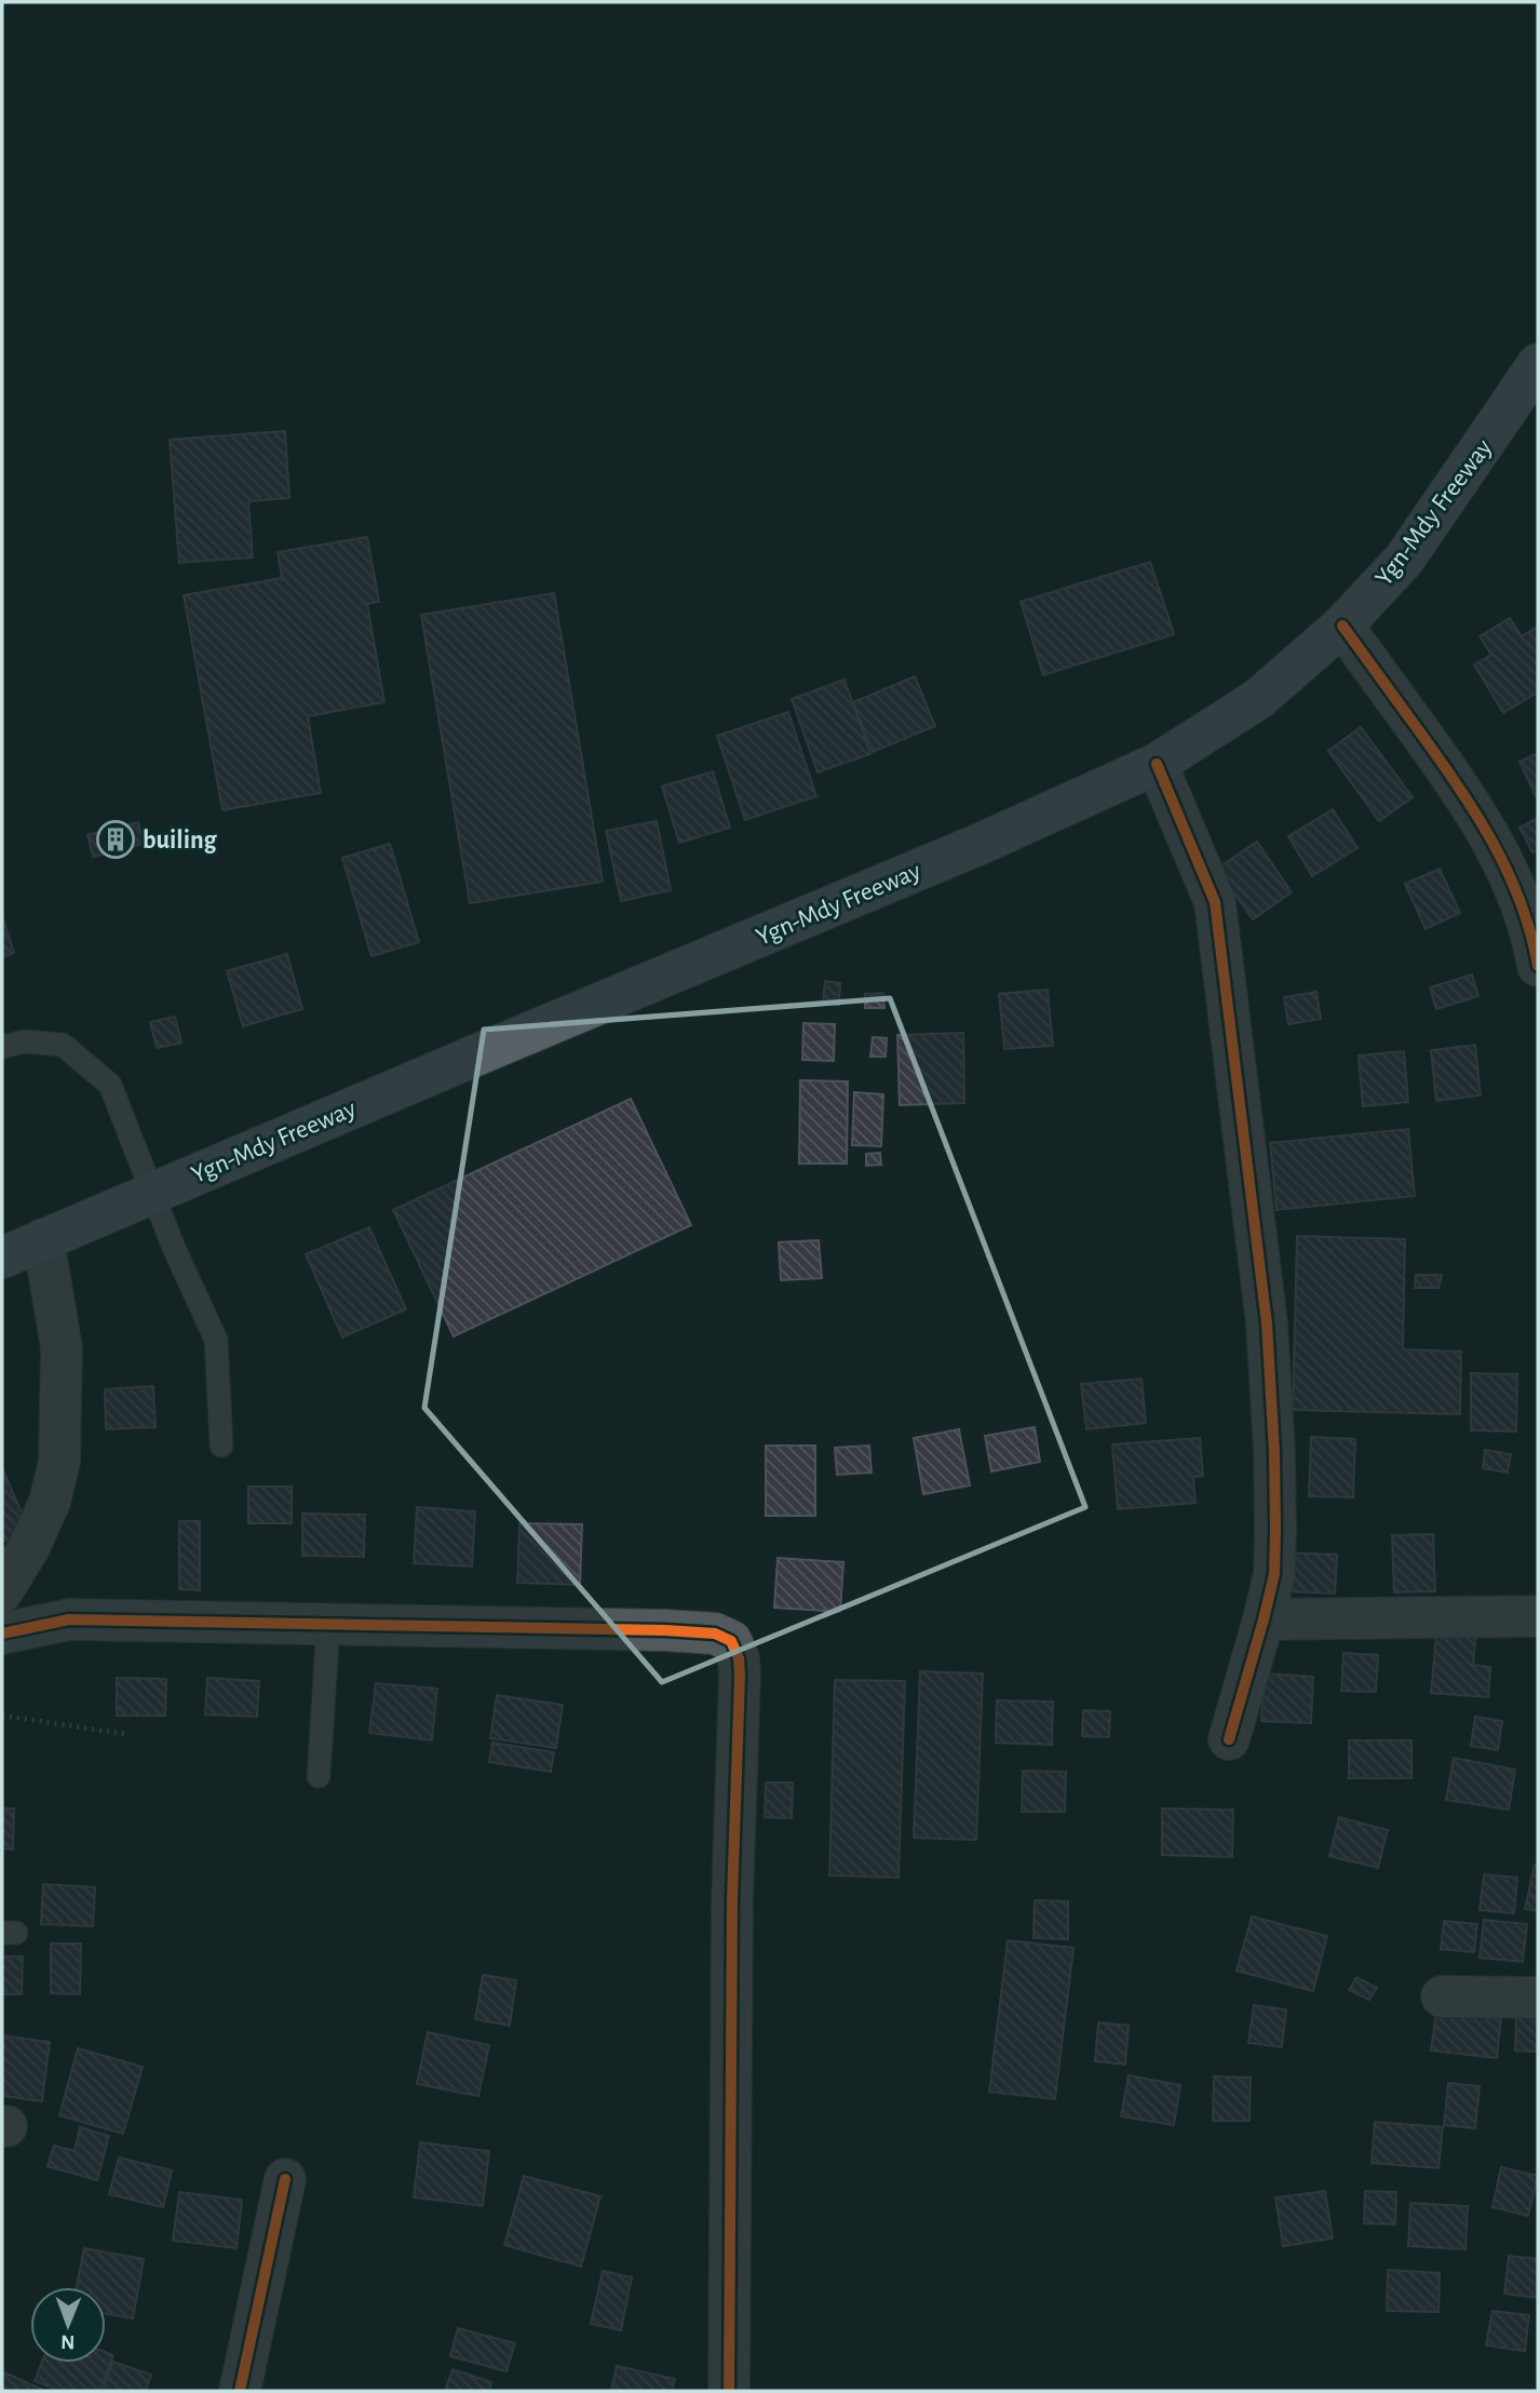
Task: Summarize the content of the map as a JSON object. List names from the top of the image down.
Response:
{
  "streets": {
    "main road": ["Ygn-Mdy Freeway"]
  },
  "places": {
    "building": ["builing"]
  },
  "north": "bottom"
}
